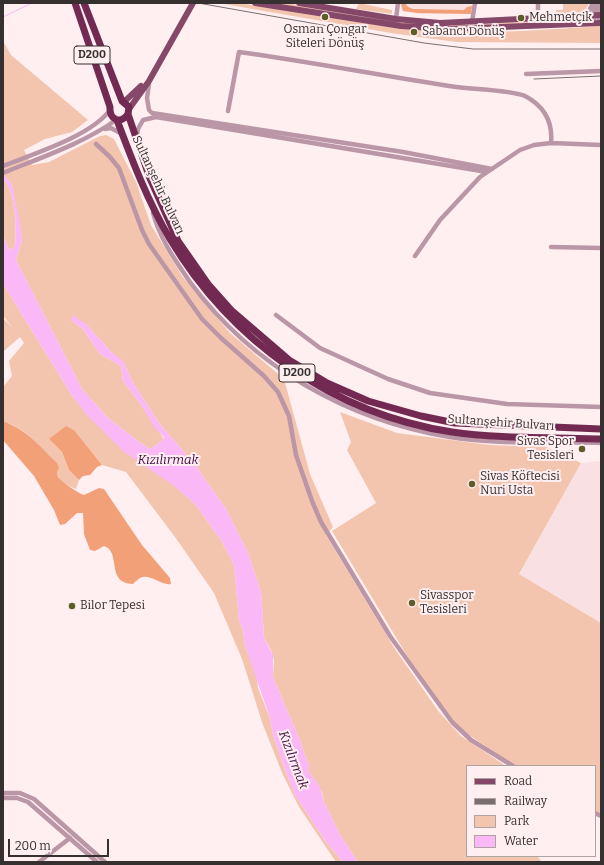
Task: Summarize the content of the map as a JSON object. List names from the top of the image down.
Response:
{
  "streets": {
    "highway": ["D200", "Sultanşehir Bulvarı"]
  },
  "water": ["Kızılırmak"],
  "places": [
    "Osman Çongar Siteleri Dönüş",
    "Mehmetçik",
    "Sabancı Dönüş",
    "Sivas Spor Tesisleri",
    "Sivas Köftecisi Nuri Usta",
    "Sivasspor Tesisleri",
    "Bilor Tepesi"
  ],
  "legend": [
    "Road",
    "Railway",
    "Park",
    "Water"
  ],
  "scale_bar": "200 m"
}
